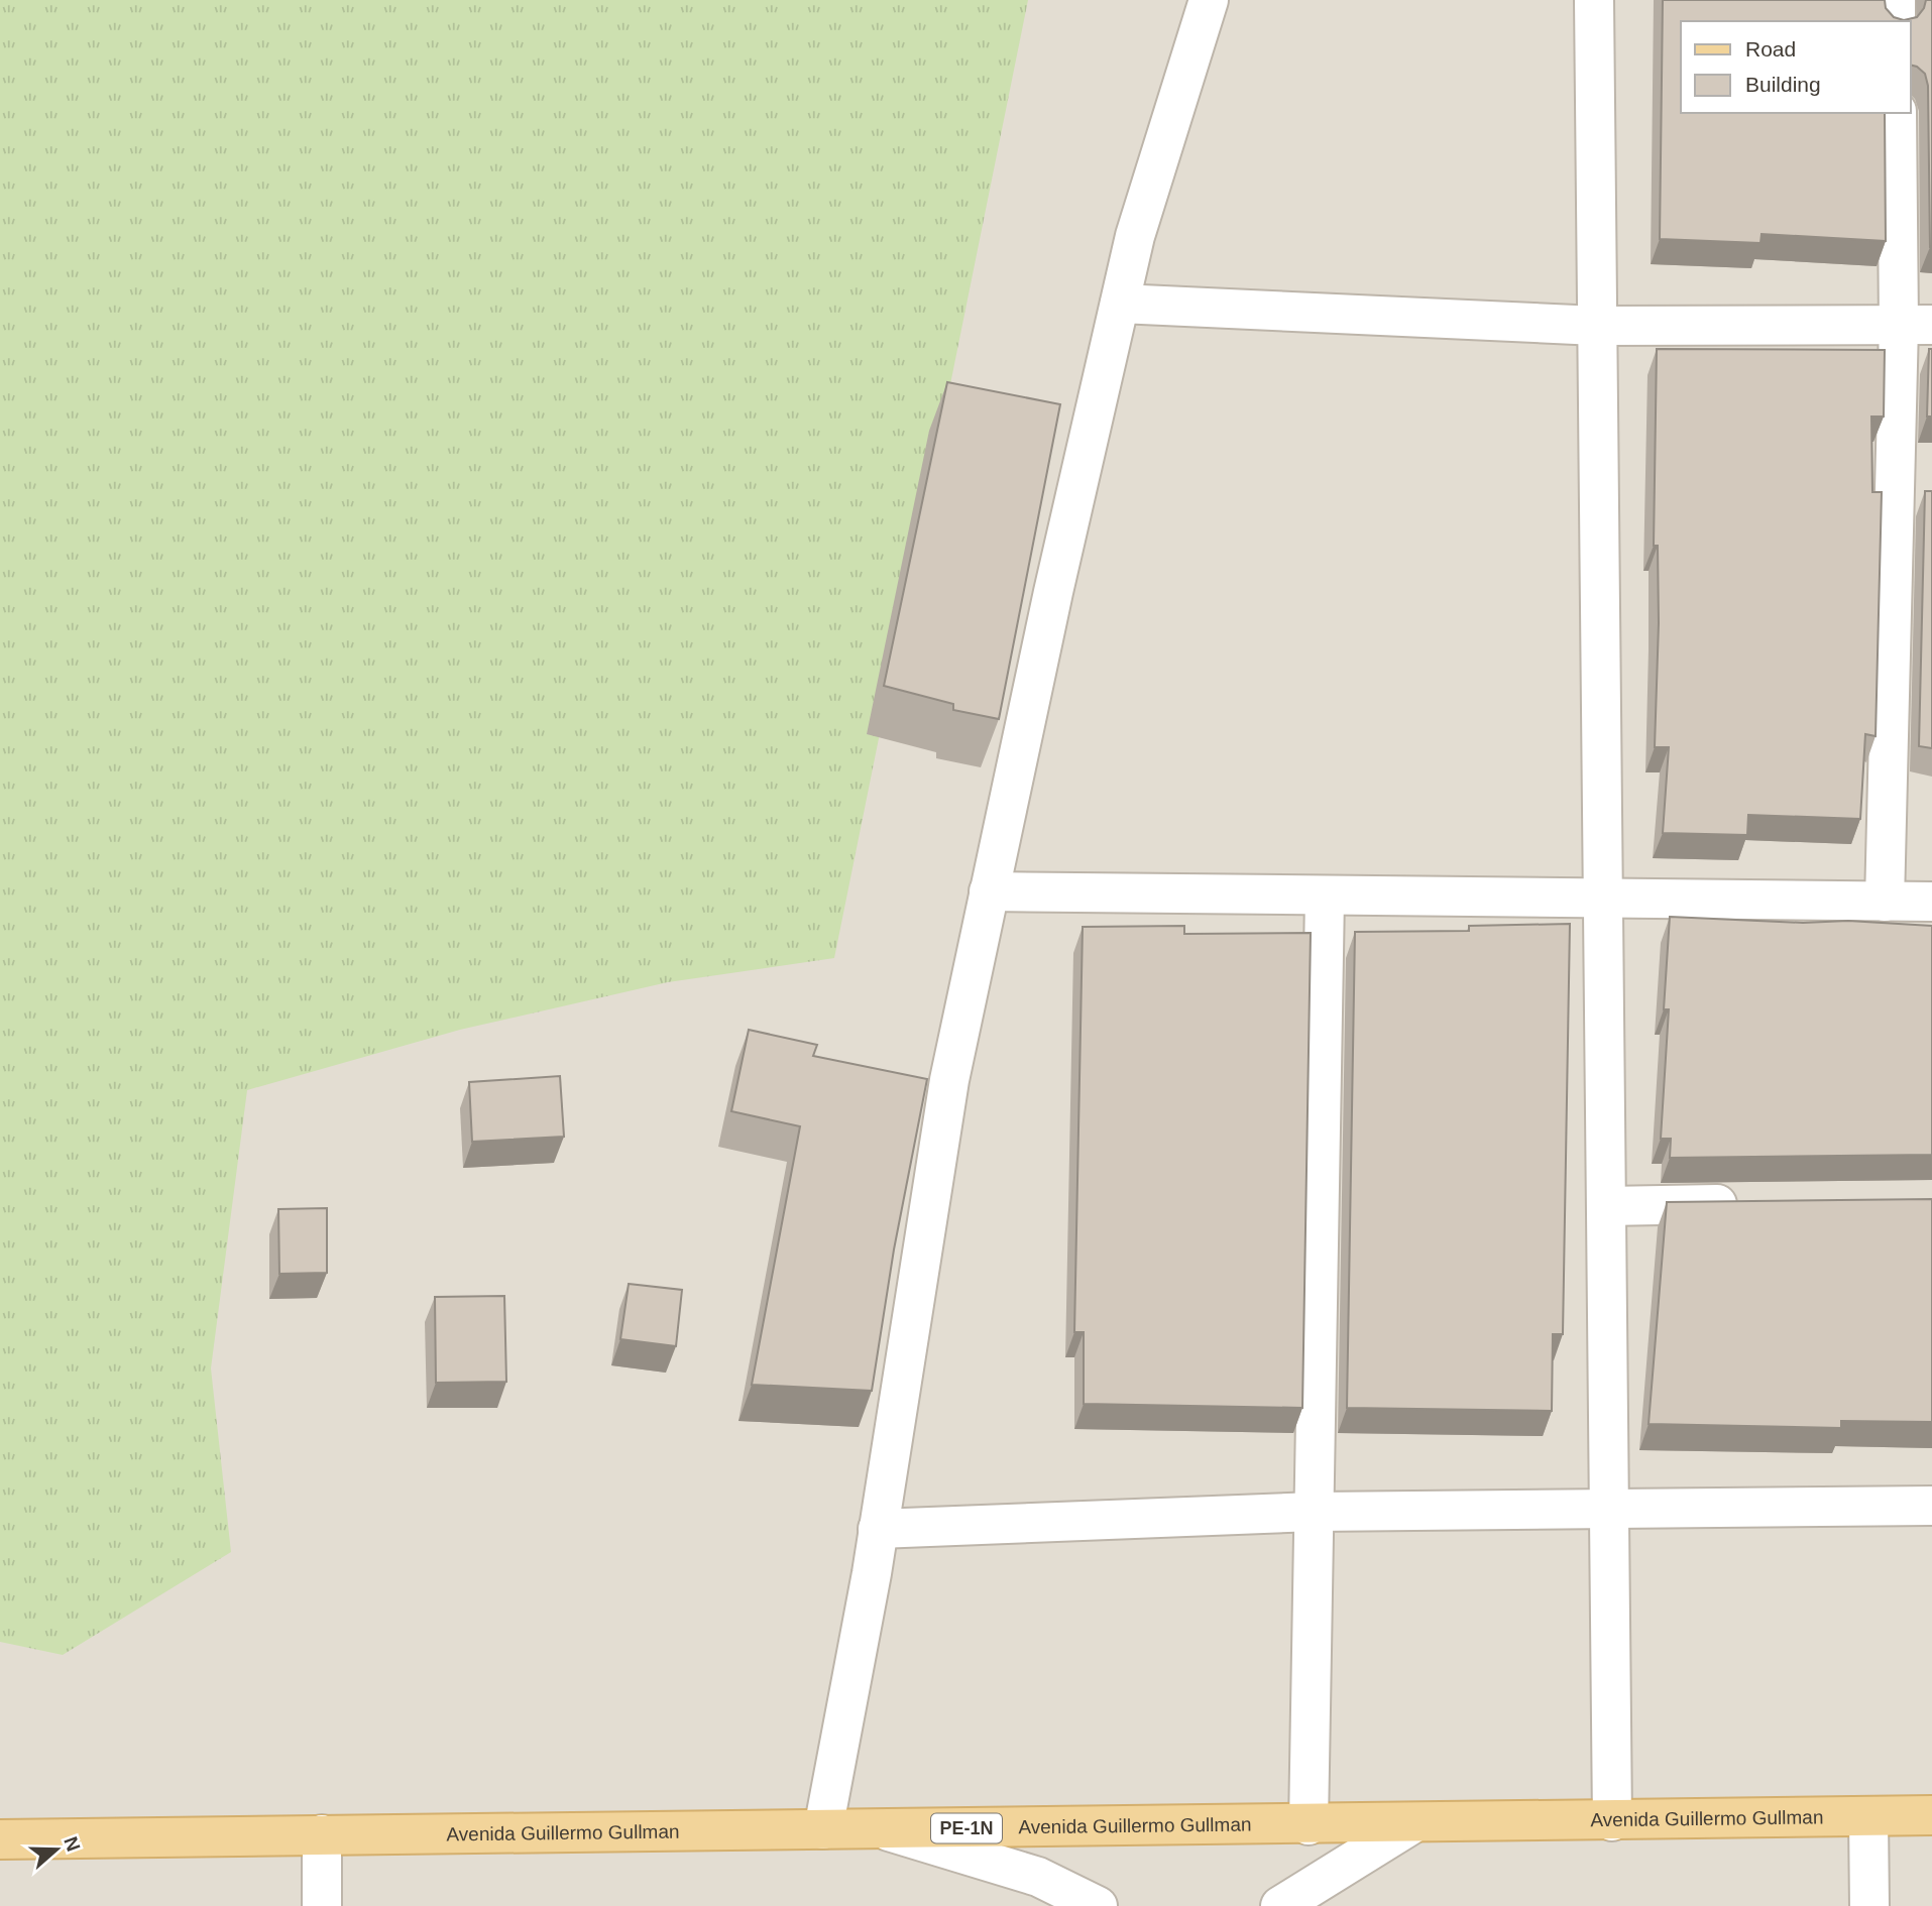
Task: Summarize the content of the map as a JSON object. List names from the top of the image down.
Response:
{
  "streets": {
    "main road": ["Avenida Guillermo Gullman", "PE-1N"]
  },
  "legend": ["Road", "Building"],
  "north": "right"
}
